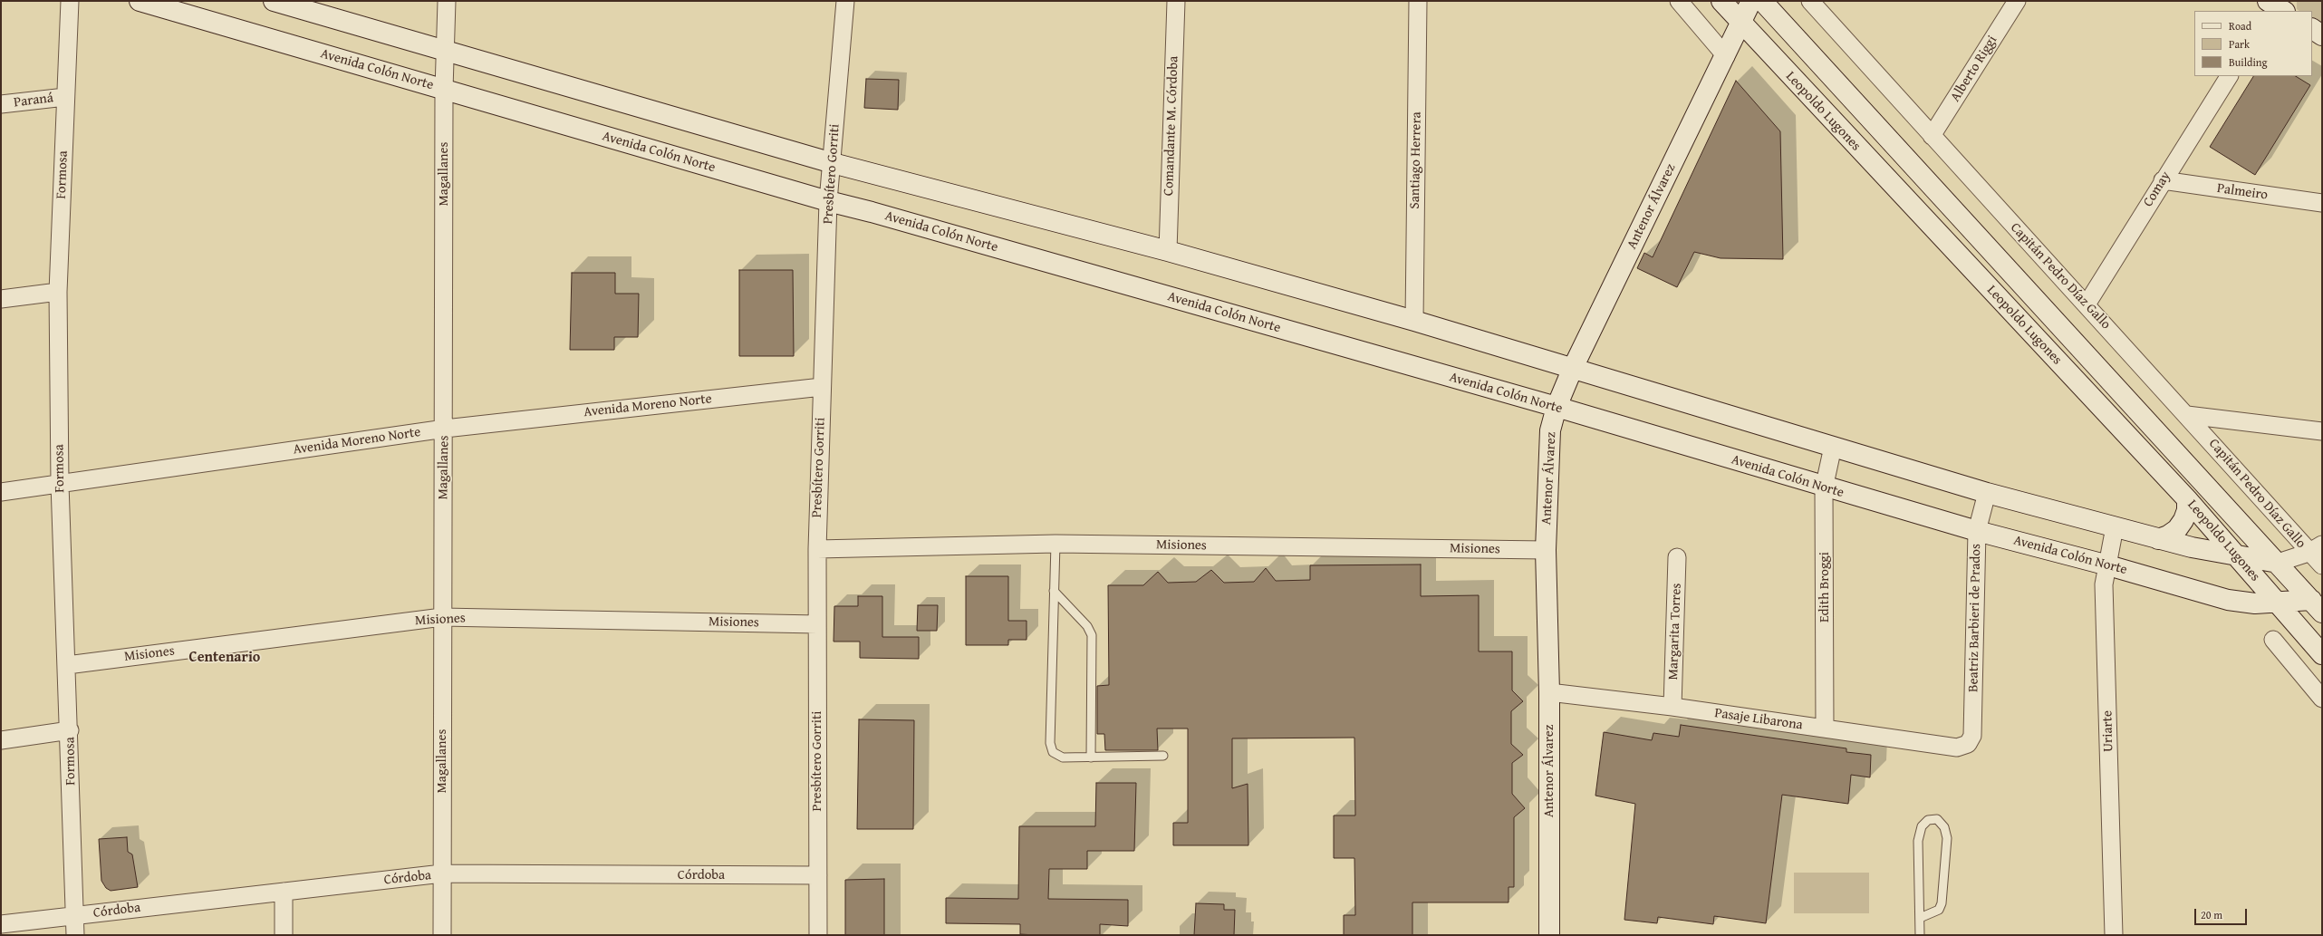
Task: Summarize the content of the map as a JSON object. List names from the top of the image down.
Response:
{
  "streets": {
    "main road": ["Avenida Colón Norte", "Leopoldo Lugones", "Antenor Álvarez"],
    "street": [
      "Alberto Riggi",
      "Paraná",
      "Comandante M. Córdoba",
      "Santiago Herrera",
      "Magallanes",
      "Presbítero Gorriti",
      "Formosa",
      "Comay",
      "Palmeiro",
      "Capitán Pedro Díaz Gallo",
      "Avenida Moreno Norte",
      "Misiones",
      "Edith Broggi",
      "Beatriz Barbieri de Prados",
      "Margarita Torres",
      "Pasaje Libarona",
      "Uriarte",
      "Córdoba"
    ]
  },
  "crossings": [
    ["Alberto Riggi", "Capitán Pedro Díaz Gallo"],
    ["Avenida Colón Norte", "Leopoldo Lugones"],
    ["Avenida Colón Norte", "Magallanes"],
    ["Avenida Colón Norte", "Presbítero Gorriti"],
    ["Avenida Colón Norte", "Antenor Álvarez"],
    ["Avenida Colón Norte", "Edith Broggi"],
    ["Avenida Colón Norte", "Beatriz Barbieri de Prados"],
    ["Avenida Colón Norte", "Uriarte"],
    ["Paraná", "Formosa"],
    ["Leopoldo Lugones", "Antenor Álvarez"],
    ["Magallanes", "Avenida Moreno Norte"],
    ["Magallanes", "Misiones"],
    ["Magallanes", "Córdoba"],
    ["Presbítero Gorriti", "Avenida Moreno Norte"],
    ["Presbítero Gorriti", "Misiones"],
    ["Presbítero Gorriti", "Córdoba"],
    ["Formosa", "Avenida Moreno Norte"],
    ["Formosa", "Misiones"],
    ["Formosa", "Córdoba"],
    ["Comay", "Palmeiro"],
    ["Comay", "Capitán Pedro Díaz Gallo"],
    ["Antenor Álvarez", "Misiones"],
    ["Antenor Álvarez", "Pasaje Libarona"],
    ["Edith Broggi", "Pasaje Libarona"],
    ["Beatriz Barbieri de Prados", "Pasaje Libarona"],
    ["Margarita Torres", "Pasaje Libarona"]
  ],
  "districts": ["Centenario"],
  "legend": ["Road", "Park", "Building"],
  "scale_bar": "20 m"
}
